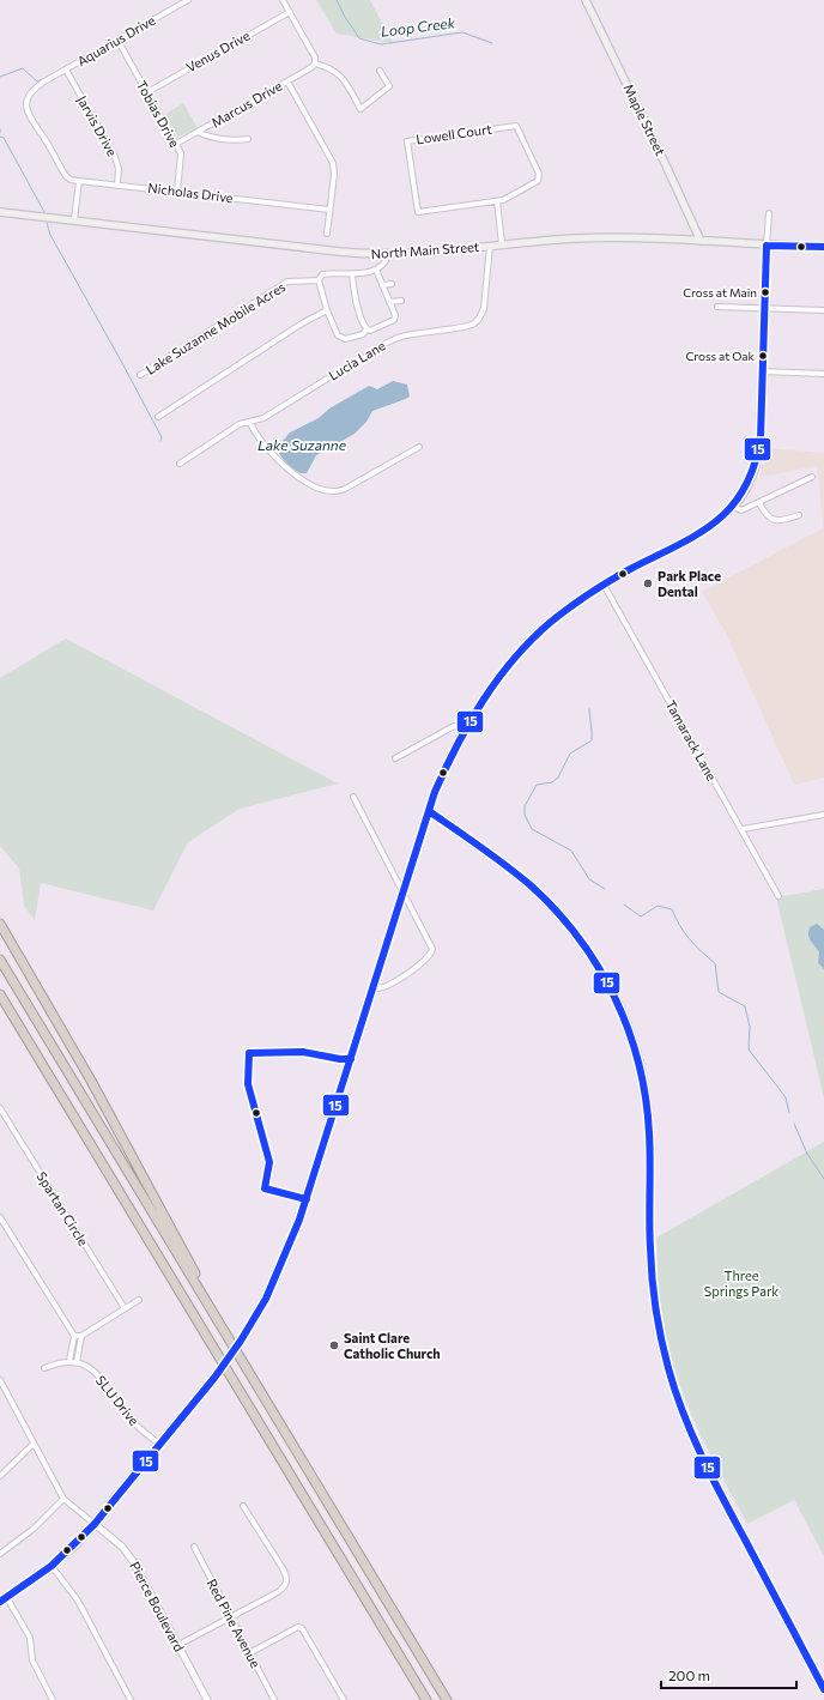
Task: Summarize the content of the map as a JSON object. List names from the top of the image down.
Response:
{
  "streets": {
    "main road": ["Maple Street", "North Main Street"],
    "street": [
      "Aquarius Drive",
      "Venus Drive",
      "Marcus Drive",
      "Tobias Drive",
      "Jarvis Drive",
      "Lowell Court",
      "Nicholas Drive",
      "Lake Suzanne Mobile Acres",
      "Lucia Lane",
      "Tamarack Lane",
      "Spartan Circle",
      "SLU Drive",
      "Pierce Boulevard",
      "Red Pine Avenue"
    ]
  },
  "crossings": [
    ["Aquarius Drive", "Tobias Drive"],
    ["Aquarius Drive", "Jarvis Drive"],
    ["Aquarius Drive", "Nicholas Drive"],
    ["Venus Drive", "Tobias Drive"],
    ["Marcus Drive", "Tobias Drive"],
    ["Tobias Drive", "Nicholas Drive"],
    ["Maple Street", "North Main Street"],
    ["Jarvis Drive", "Nicholas Drive"],
    ["North Main Street", "Lucia Lane"]
  ],
  "water": ["Loop Creek", "Lake Suzanne"],
  "parks": ["Three Springs Park"],
  "places": [
    "Cross at Main",
    "Cross at Oak",
    "Park Place Dental",
    "Saint Clare Catholic Church"
  ],
  "lines": ["transit line 15"],
  "scale_bar": "200 m"
}
